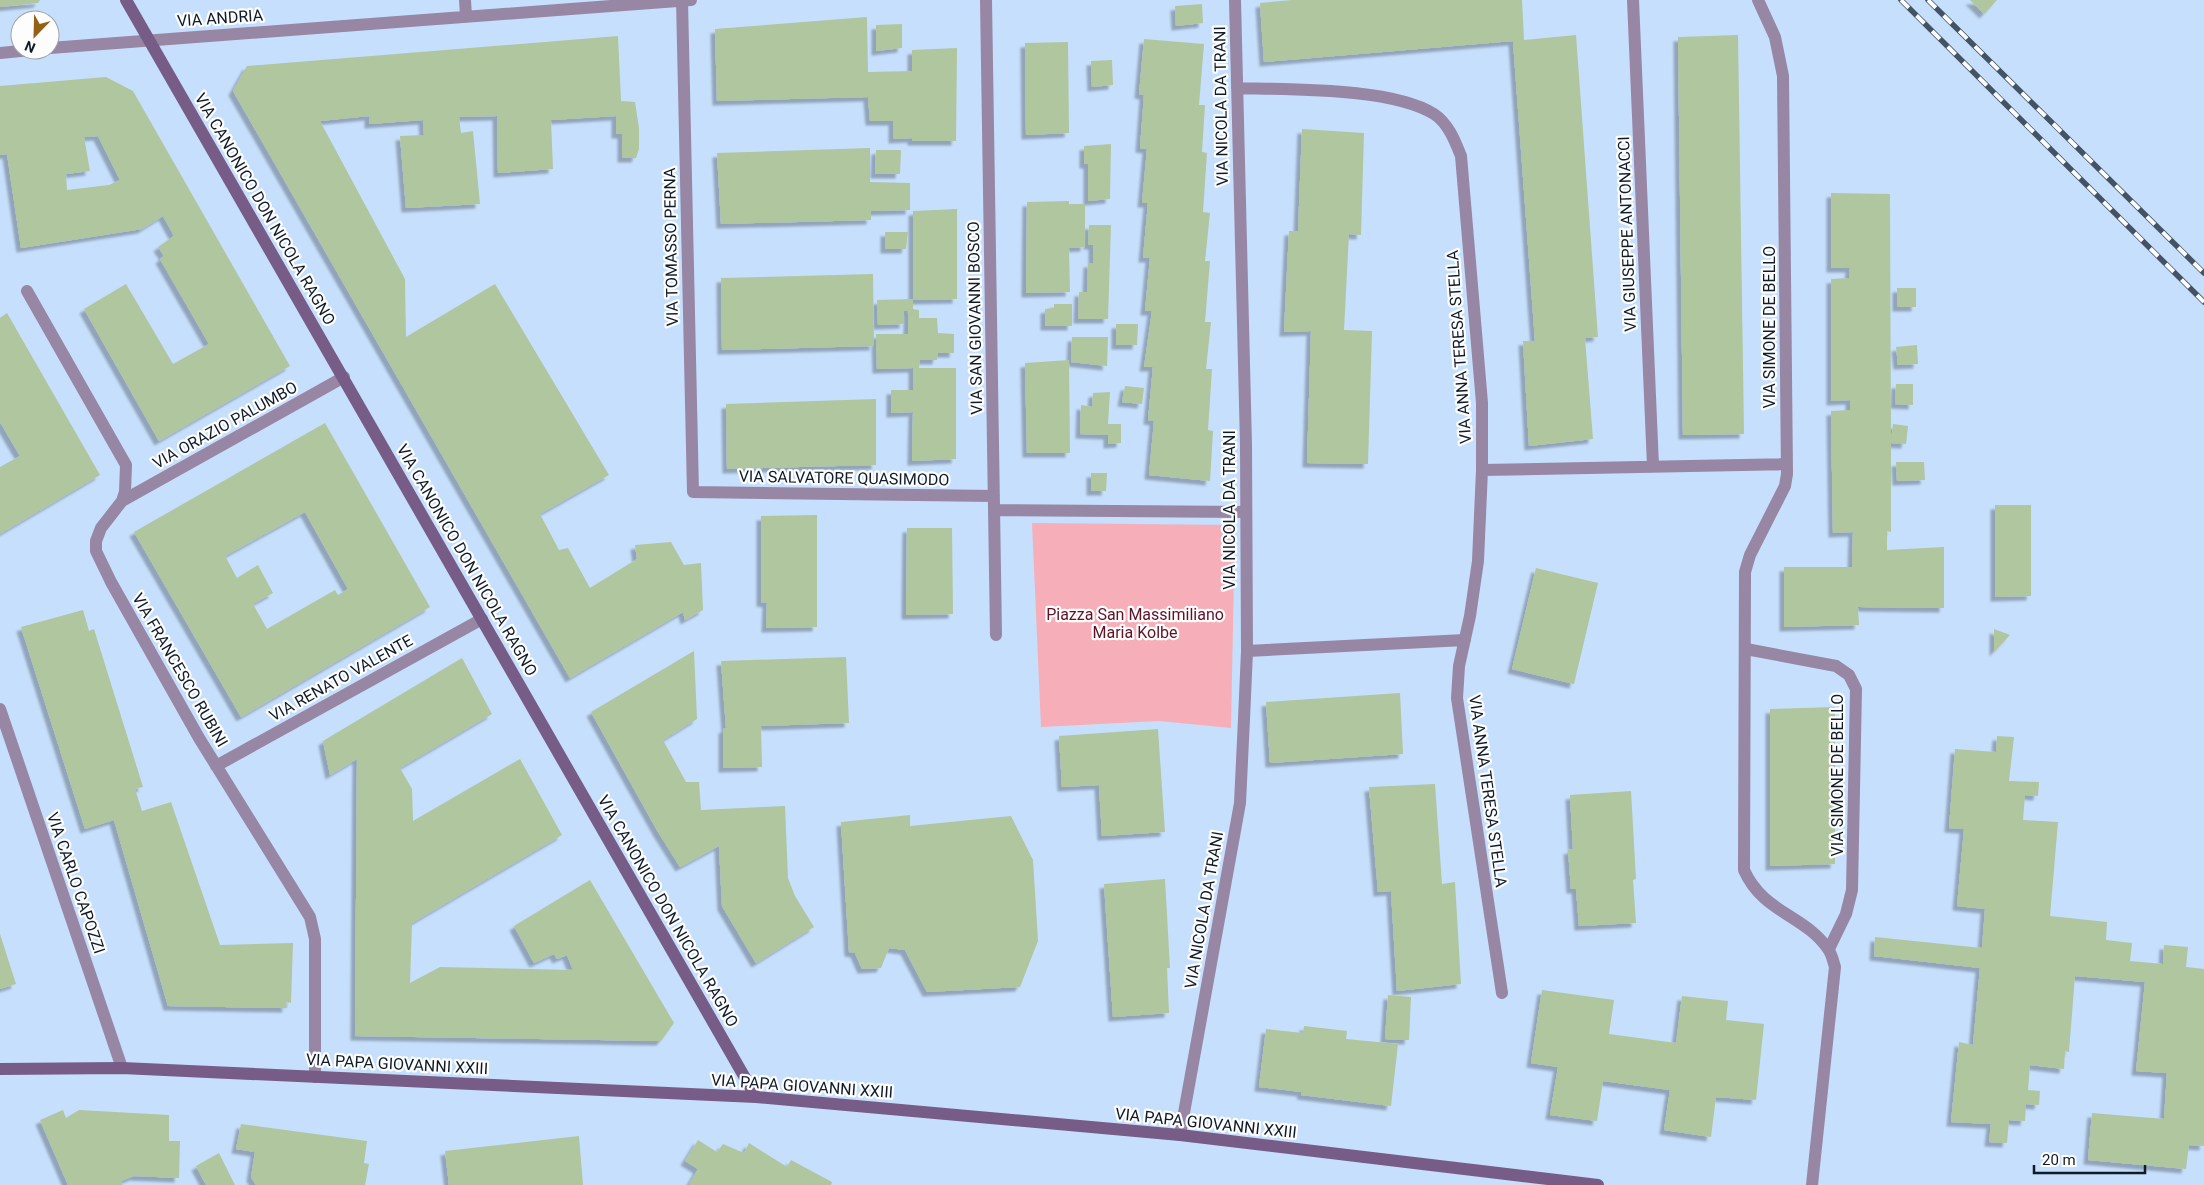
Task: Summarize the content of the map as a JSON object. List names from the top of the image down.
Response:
{
  "streets": {
    "main road": ["VIA CANONICO DON NICOLA RAGNO", "VIA PAPA GIOVANNI XXIII"],
    "street": [
      "VIA ANDRIA",
      "VIA NICOLA DA TRANI",
      "VIA GIUSEPPE ANTONACCI",
      "VIA TOMASSO PERNA",
      "VIA SAN GIOVANNI BOSCO",
      "VIA SIMONE DE BELLO",
      "VIA ANNA TERESA STELLA",
      "VIA ORAZIO PALUMBO",
      "VIA SALVATORE QUASIMODO",
      "VIA FRANCESCO RUBINI",
      "VIA RENATO VALENTE",
      "VIA CARLO CAPOZZI"
    ]
  },
  "crossings": [
    ["VIA ANDRIA", "VIA CANONICO DON NICOLA RAGNO"],
    ["VIA ANDRIA", "VIA TOMASSO PERNA"],
    ["VIA NICOLA DA TRANI", "VIA ANNA TERESA STELLA"],
    ["VIA NICOLA DA TRANI", "VIA PAPA GIOVANNI XXIII"],
    ["VIA CANONICO DON NICOLA RAGNO", "VIA ORAZIO PALUMBO"],
    ["VIA CANONICO DON NICOLA RAGNO", "VIA RENATO VALENTE"],
    ["VIA CANONICO DON NICOLA RAGNO", "VIA PAPA GIOVANNI XXIII"],
    ["VIA TOMASSO PERNA", "VIA SALVATORE QUASIMODO"],
    ["VIA SAN GIOVANNI BOSCO", "VIA SALVATORE QUASIMODO"],
    ["VIA ORAZIO PALUMBO", "VIA FRANCESCO RUBINI"],
    ["VIA FRANCESCO RUBINI", "VIA RENATO VALENTE"],
    ["VIA FRANCESCO RUBINI", "VIA PAPA GIOVANNI XXIII"],
    ["VIA CARLO CAPOZZI", "VIA PAPA GIOVANNI XXIII"]
  ],
  "parks": ["Piazza San Massimiliano Maria Kolbe"],
  "scale_bar": "20 m",
  "north": "bottom left"
}
